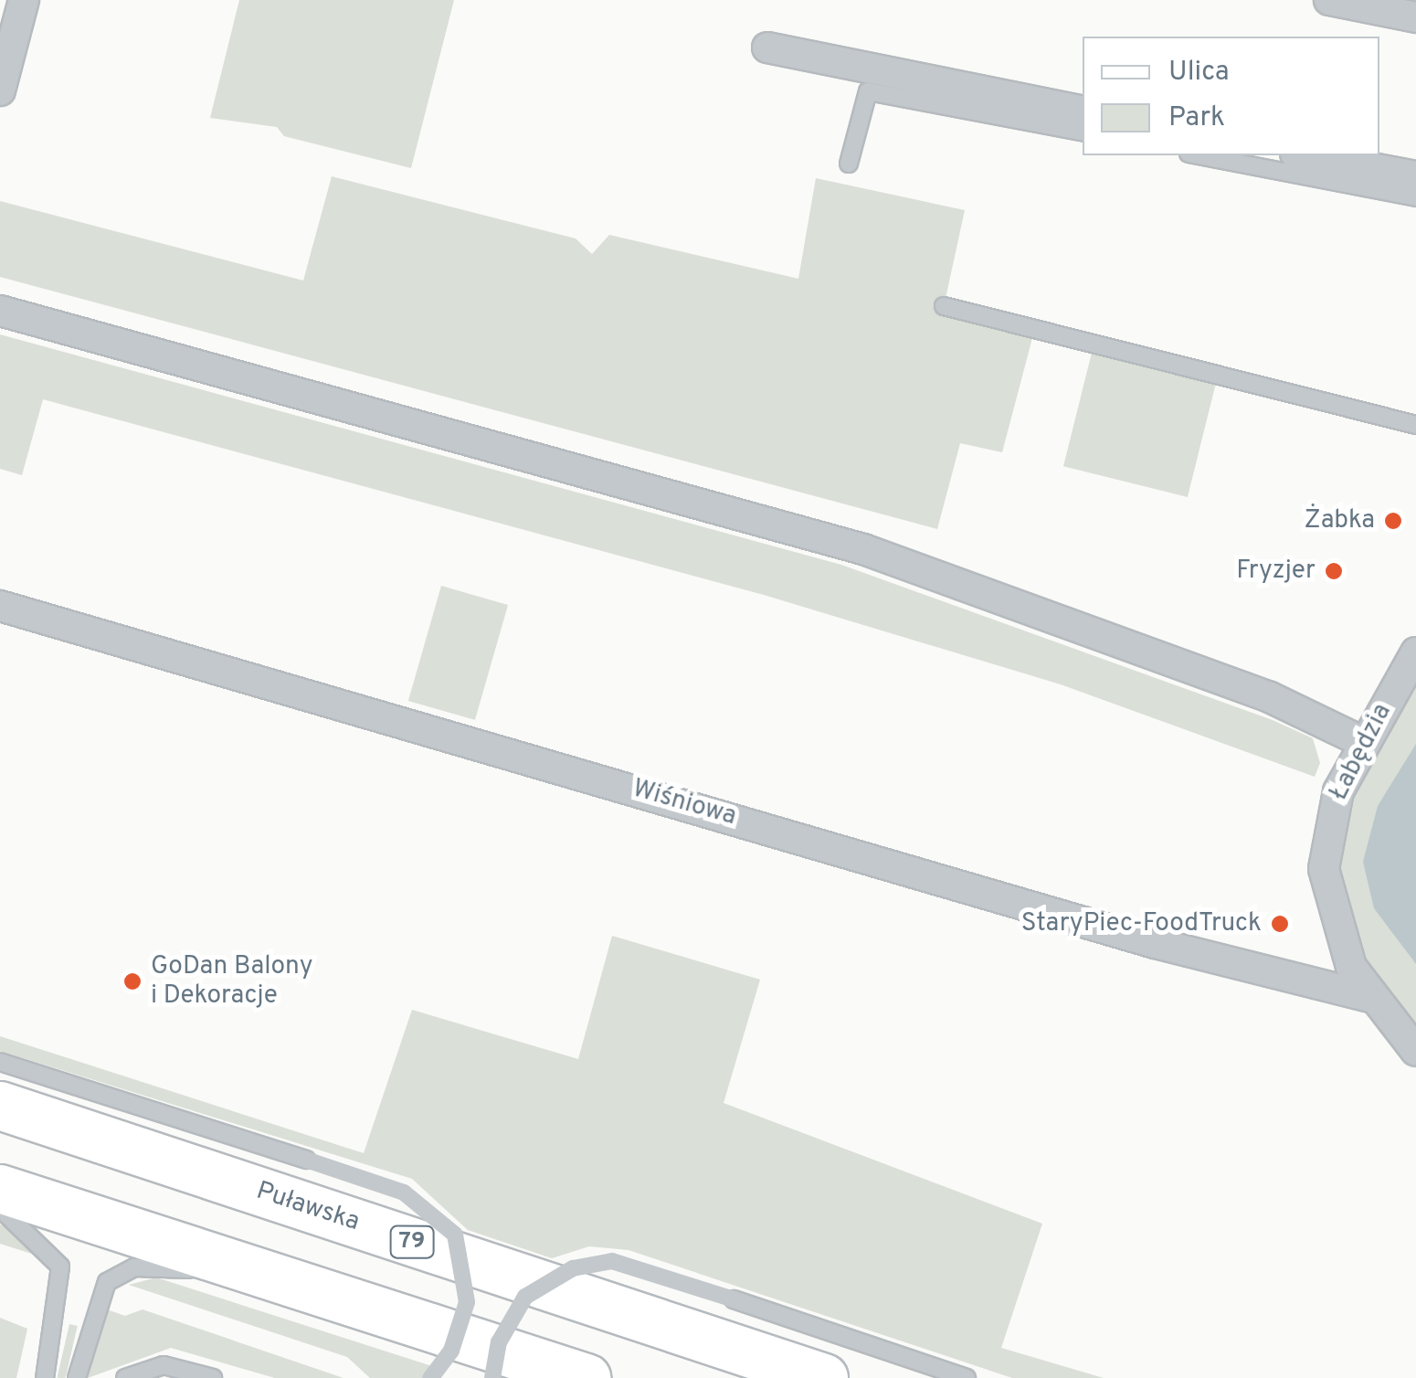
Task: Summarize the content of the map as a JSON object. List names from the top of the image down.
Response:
{
  "streets": {
    "main road": ["Puławska", "79"],
    "street": ["Łabędzia", "Wiśniowa"]
  },
  "crossings": [
    ["Łabędzia", "Wiśniowa"]
  ],
  "places": [
    "Żabka",
    "Fryzjer",
    "StaryPiec-FoodTruck",
    "GoDan Balony i Dekoracje"
  ],
  "legend": ["Ulica", "Park"]
}
